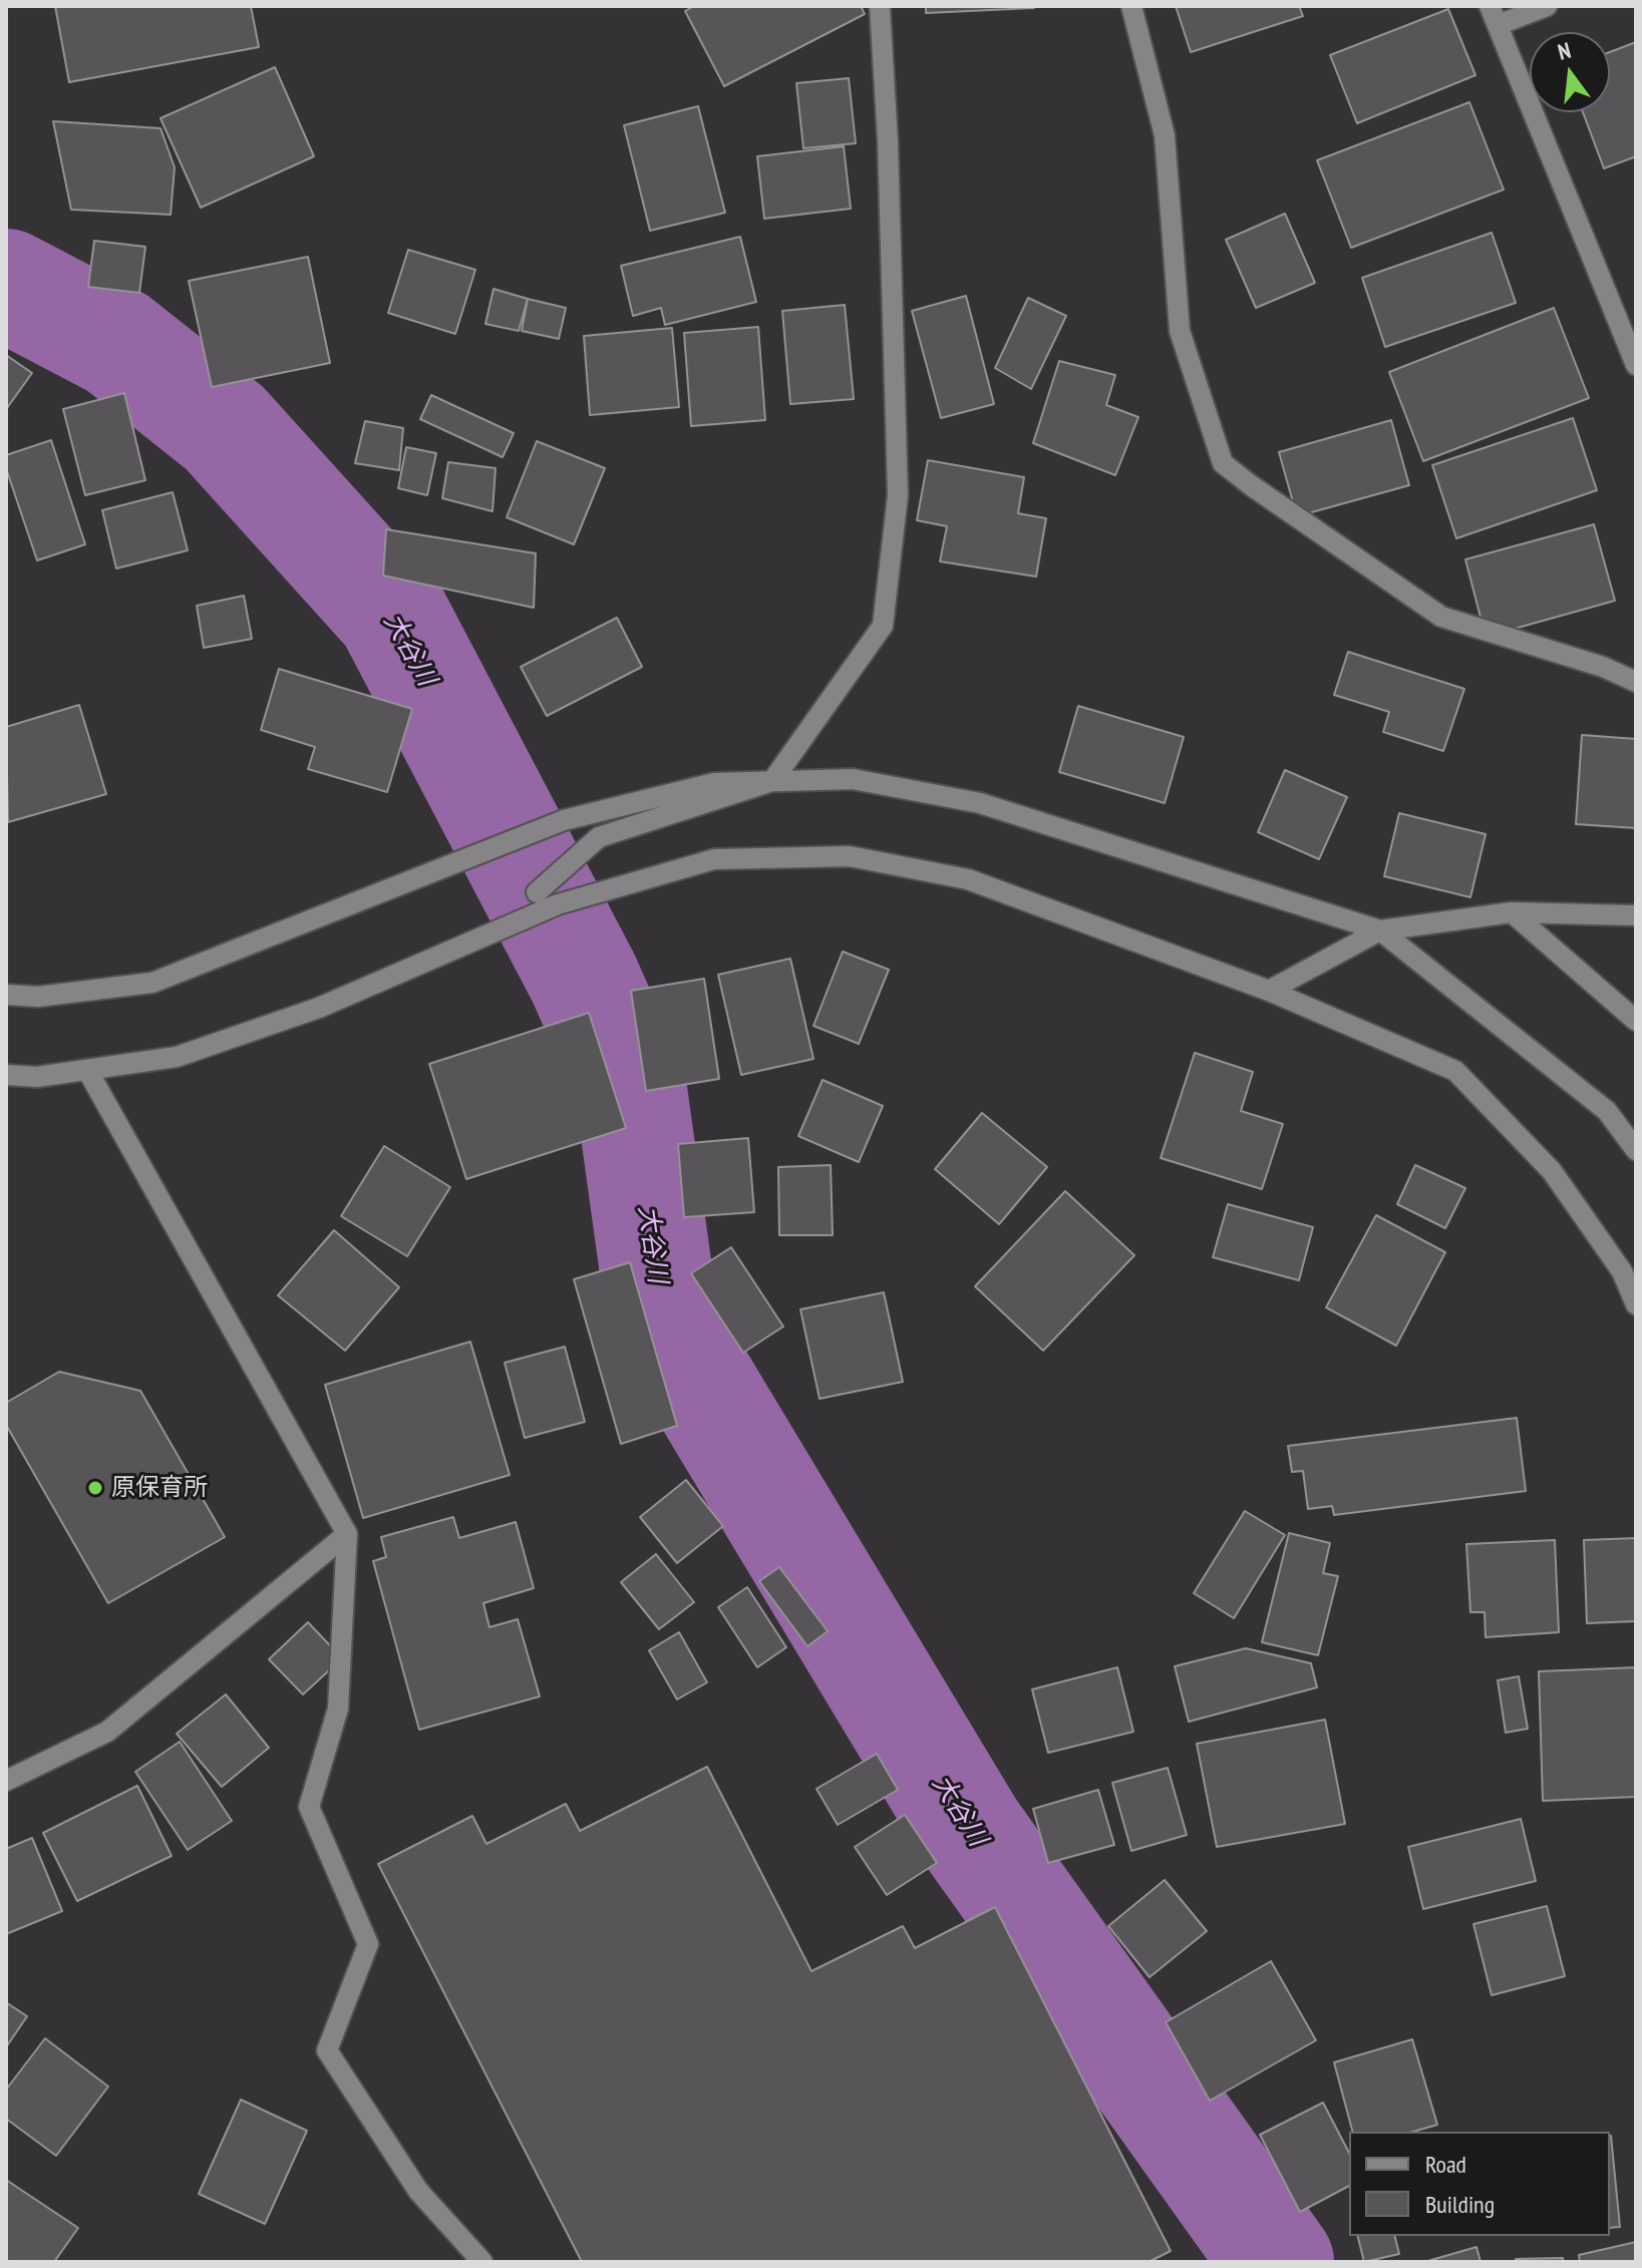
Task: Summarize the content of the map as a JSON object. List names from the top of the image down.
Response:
{
  "water": ["大谷川"],
  "places": ["原保育所"],
  "legend": ["Road", "Building"],
  "north": "top"
}
